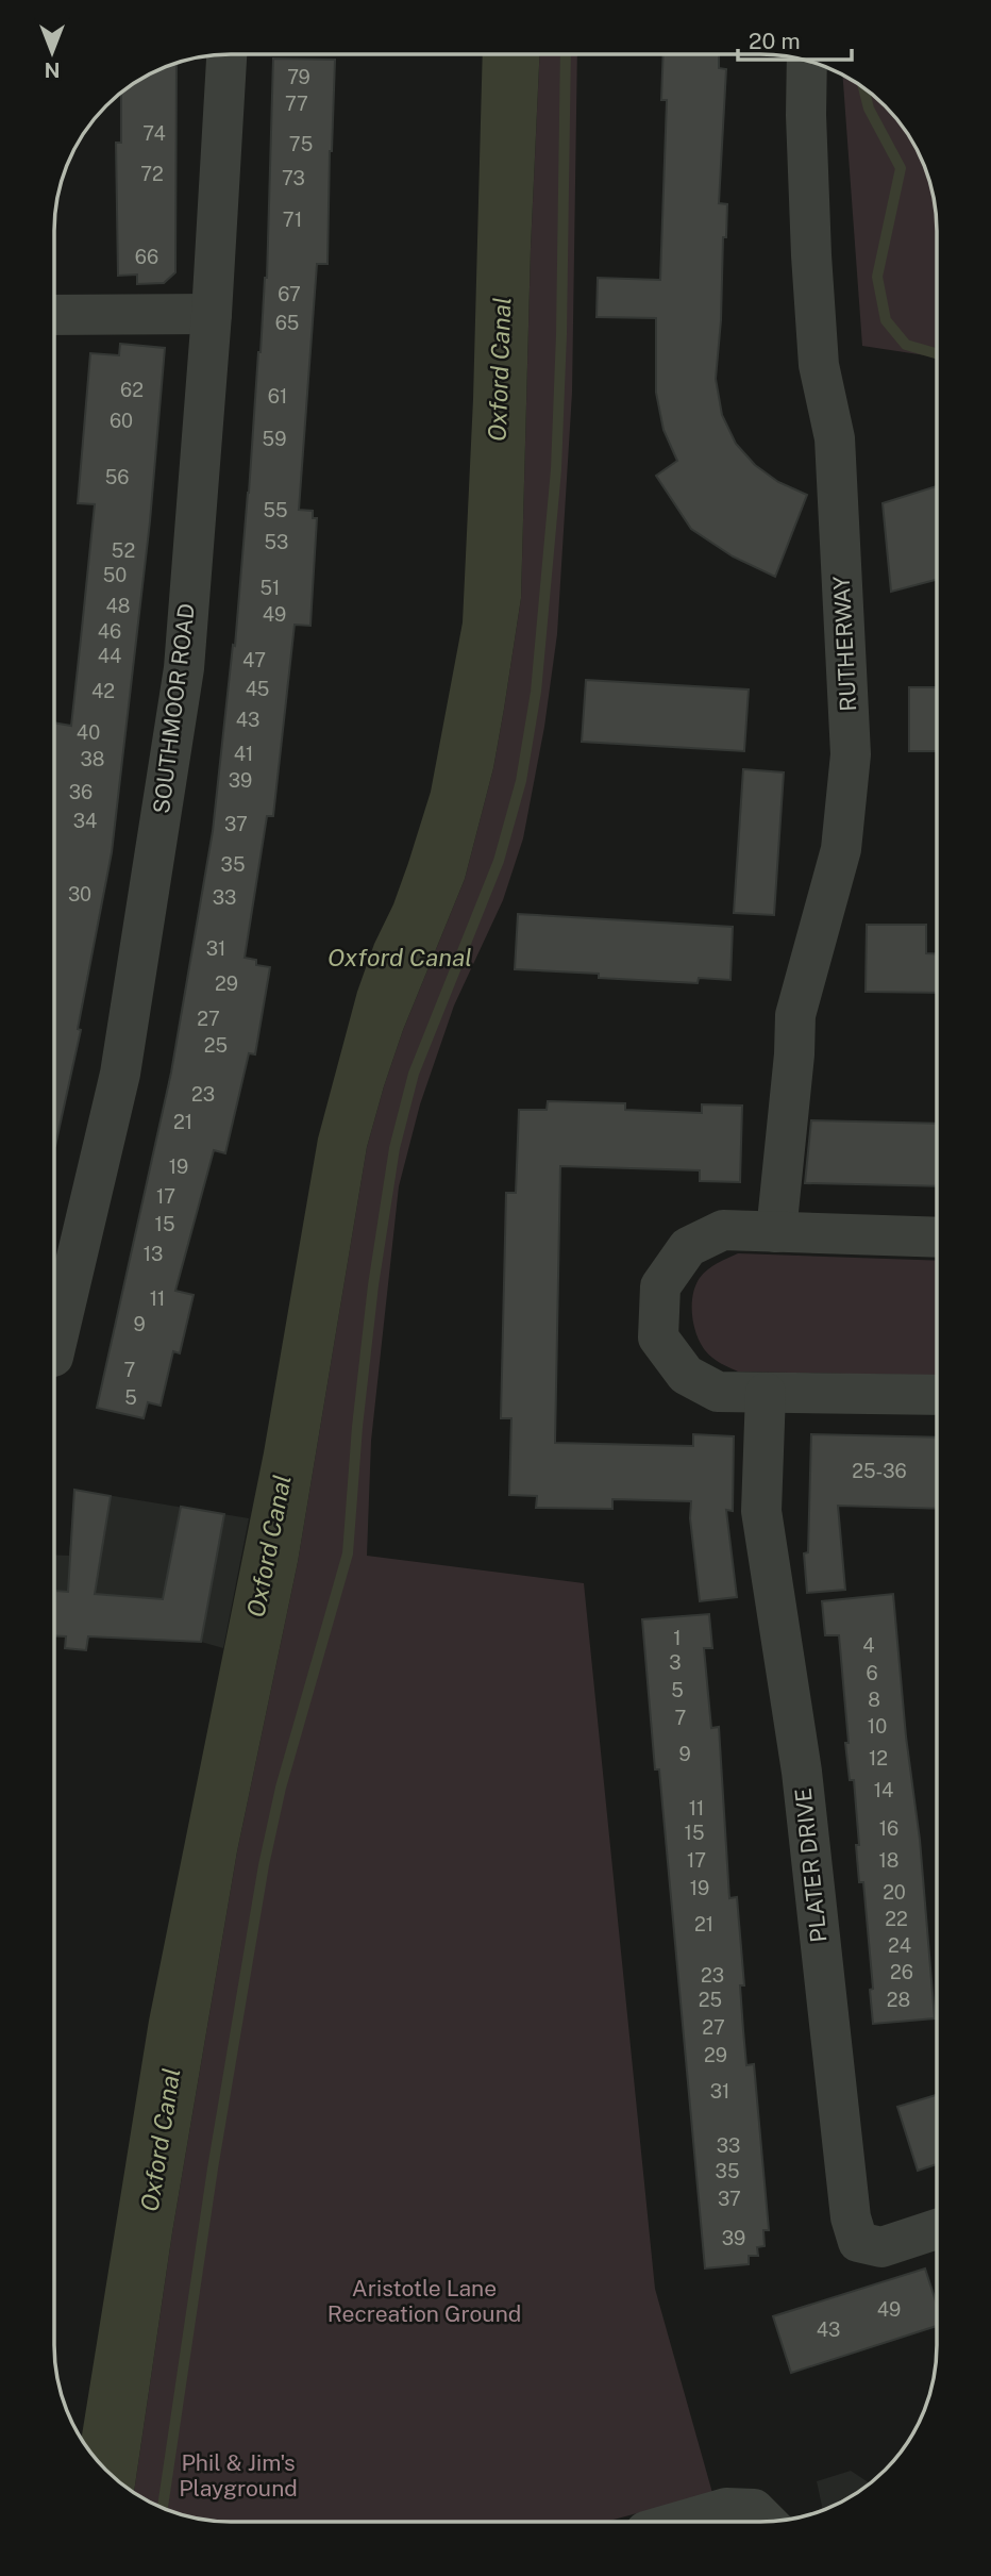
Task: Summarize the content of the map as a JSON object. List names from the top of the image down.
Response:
{
  "streets": {
    "street": ["RUTHERWAY", "SOUTHMOOR ROAD", "PLATER DRIVE"]
  },
  "water": ["Oxford Canal"],
  "parks": ["Aristotle Lane Recreation Ground", "Phil & Jim's Playground"],
  "house_numbers": [
    "79",
    "77",
    "74",
    "75",
    "72",
    "73",
    "71",
    "66",
    "67",
    "65",
    "62",
    "61",
    "60",
    "59",
    "56",
    "55",
    "53",
    "52",
    "50",
    "51",
    "48",
    "49",
    "46",
    "44",
    "47",
    "45",
    "42",
    "43",
    "40",
    "41",
    "38",
    "39",
    "36",
    "34",
    "37",
    "35",
    "30",
    "33",
    "31",
    "29",
    "27",
    "25",
    "23",
    "21",
    "19",
    "17",
    "15",
    "13",
    "11",
    "9",
    "7",
    "5",
    "25-36",
    "1",
    "4",
    "3",
    "6",
    "5",
    "8",
    "7",
    "10",
    "9",
    "12",
    "14",
    "11",
    "16",
    "15",
    "17",
    "18",
    "19",
    "20",
    "22",
    "21",
    "24",
    "26",
    "23",
    "25",
    "28",
    "27",
    "29",
    "31",
    "33",
    "35",
    "37",
    "39",
    "49",
    "43"
  ],
  "scale_bar": "20 m",
  "north": "bottom"
}
